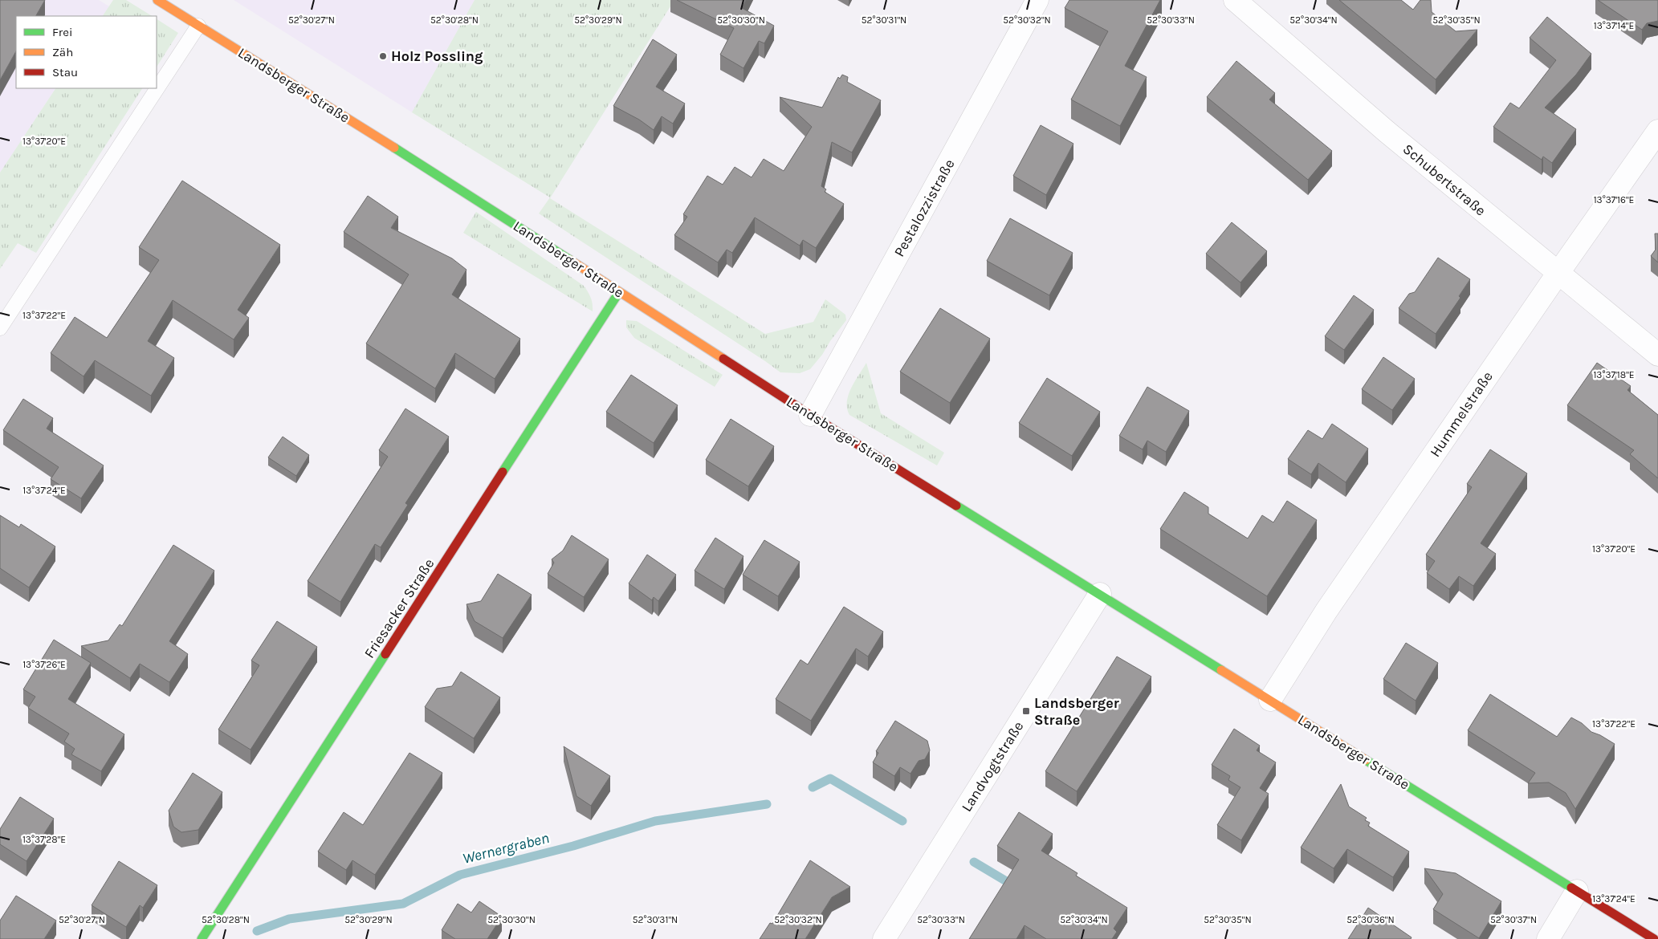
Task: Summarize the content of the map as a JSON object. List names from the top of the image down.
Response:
{
  "streets": {
    "street": [
      "Landsberger Straße",
      "Schubertstraße",
      "Pestalozzistraße",
      "Hummelstraße",
      "Friesacker Straße",
      "Landvogtstraße"
    ]
  },
  "crossings": [
    ["Landsberger Straße", "Pestalozzistraße"],
    ["Landsberger Straße", "Hummelstraße"],
    ["Landsberger Straße", "Friesacker Straße"],
    ["Landsberger Straße", "Landvogtstraße"],
    ["Schubertstraße", "Hummelstraße"]
  ],
  "water": ["Wernergraben"],
  "places": {
    "other": ["Holz Possling"],
    "transit": ["Landsberger Straße"]
  },
  "legend": ["Frei", "Zäh", "Stau"],
  "coordinates": [
    "52°30'27\"N",
    "52°30'28\"N",
    "52°30'29\"N",
    "52°30'30\"N",
    "52°30'31\"N",
    "52°30'32\"N",
    "52°30'33\"N",
    "52°30'34\"N",
    "52°30'35\"N",
    "13°37'14\"E",
    "13°37'20\"E",
    "13°37'16\"E",
    "13°37'22\"E",
    "13°37'18\"E",
    "13°37'24\"E",
    "13°37'26\"E",
    "13°37'28\"E",
    "52°30'36\"N",
    "52°30'37\"N"
  ]
}
